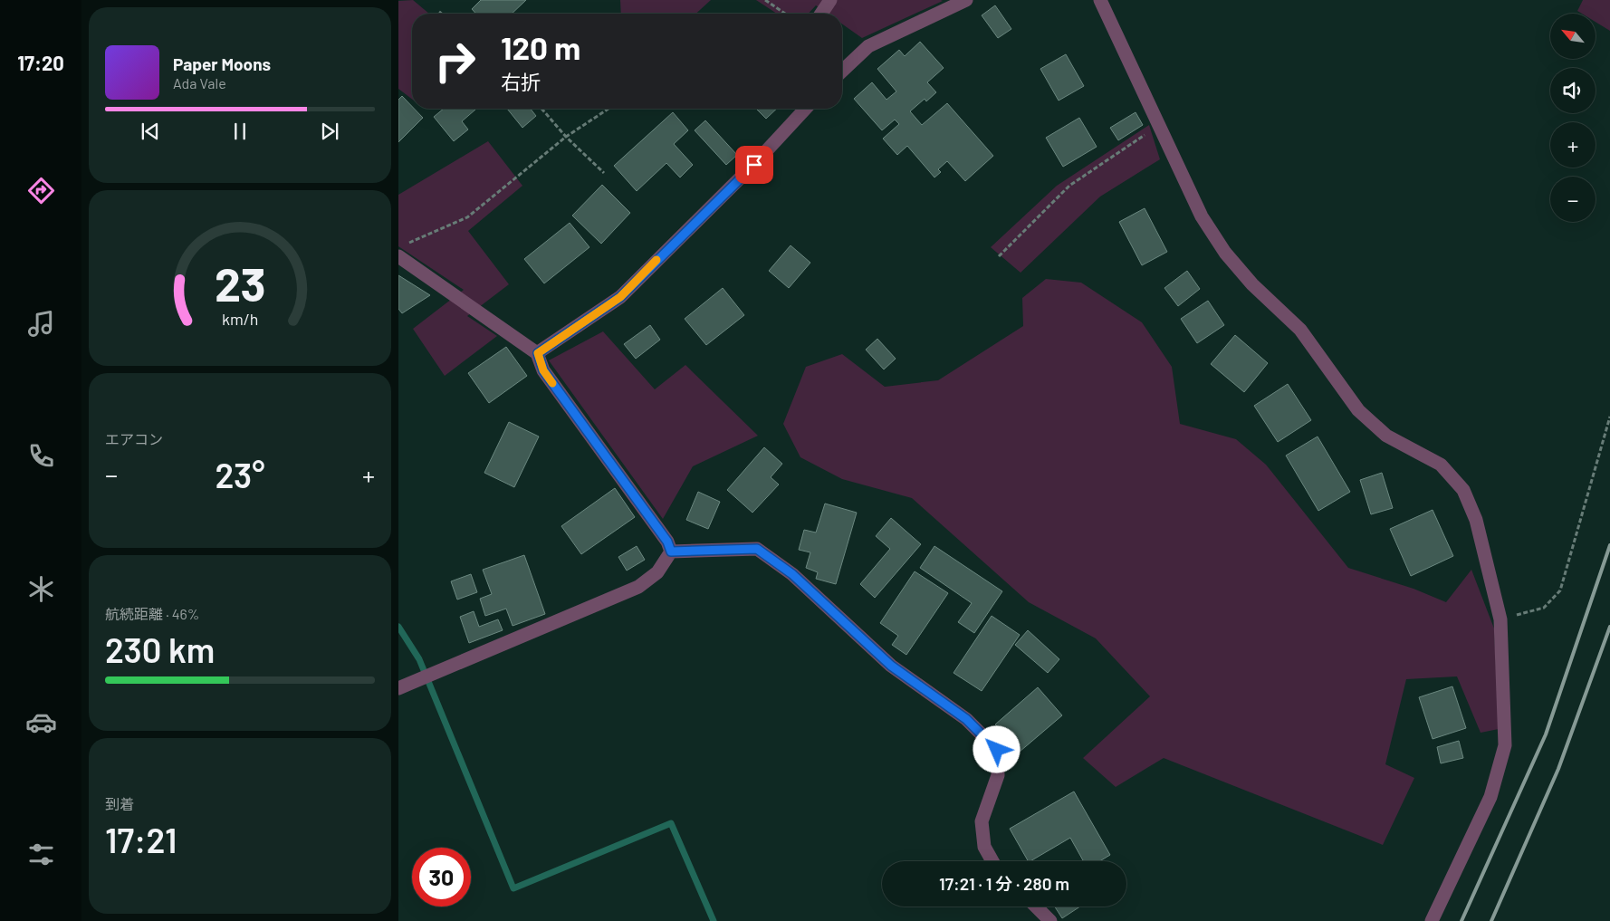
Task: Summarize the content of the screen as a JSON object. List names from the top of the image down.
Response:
{
  "north": "top left",
  "page": {
    "tabs": "17:20",
    "map_buttons": ["+", "−"],
    "turn": ["120 m", "右折"],
    "song": ["Paper Moons", "Ada Vale"],
    "tile": [
      "エアコン",
      ["航続距離 · 46%", "230 km"],
      ["到着", "17:21"]
    ],
    "heat": ["−", "23°", "+"],
    "limit": "30",
    "trip": "17:21 · 1 分 · 280 m",
    "gauge": ["23", "km/h"]
  }
}
